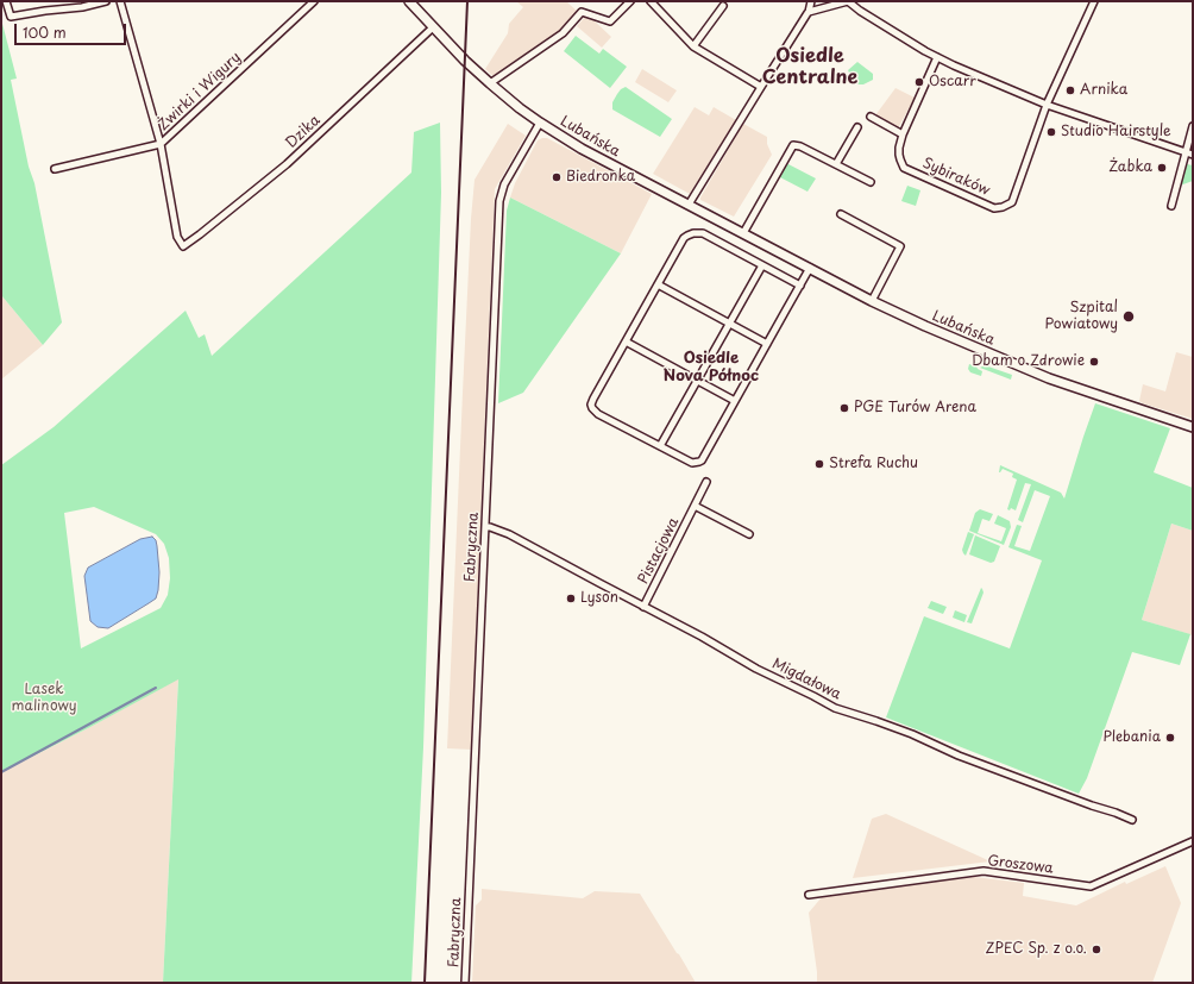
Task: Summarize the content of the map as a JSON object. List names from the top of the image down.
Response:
{
  "streets": {
    "main road": ["Lubańska"],
    "street": [
      "Żwirki i Wigury",
      "Dzika",
      "Sybiraków",
      "Fabryczna",
      "Pistacjowa",
      "Migdałowa",
      "Groszowa"
    ]
  },
  "crossings": [
    ["Żwirki i Wigury", "Dzika"],
    ["Dzika", "Lubańska"],
    ["Lubańska", "Fabryczna"],
    ["Fabryczna", "Migdałowa"],
    ["Pistacjowa", "Migdałowa"]
  ],
  "districts": ["Osiedle Centralne", "Osiedle Nova Północ"],
  "parks": ["Lasek malinowy"],
  "places": [
    "Oscarr",
    "Arnika",
    "Studio Hairstyle",
    "Żabka",
    "Biedronka",
    "Szpital Powiatowy",
    "Dbam o Zdrowie",
    "PGE Turów Arena",
    "Strefa Ruchu",
    "Lyson",
    "Plebania",
    "ZPEC Sp. z o.o."
  ],
  "scale_bar": "100 m"
}
